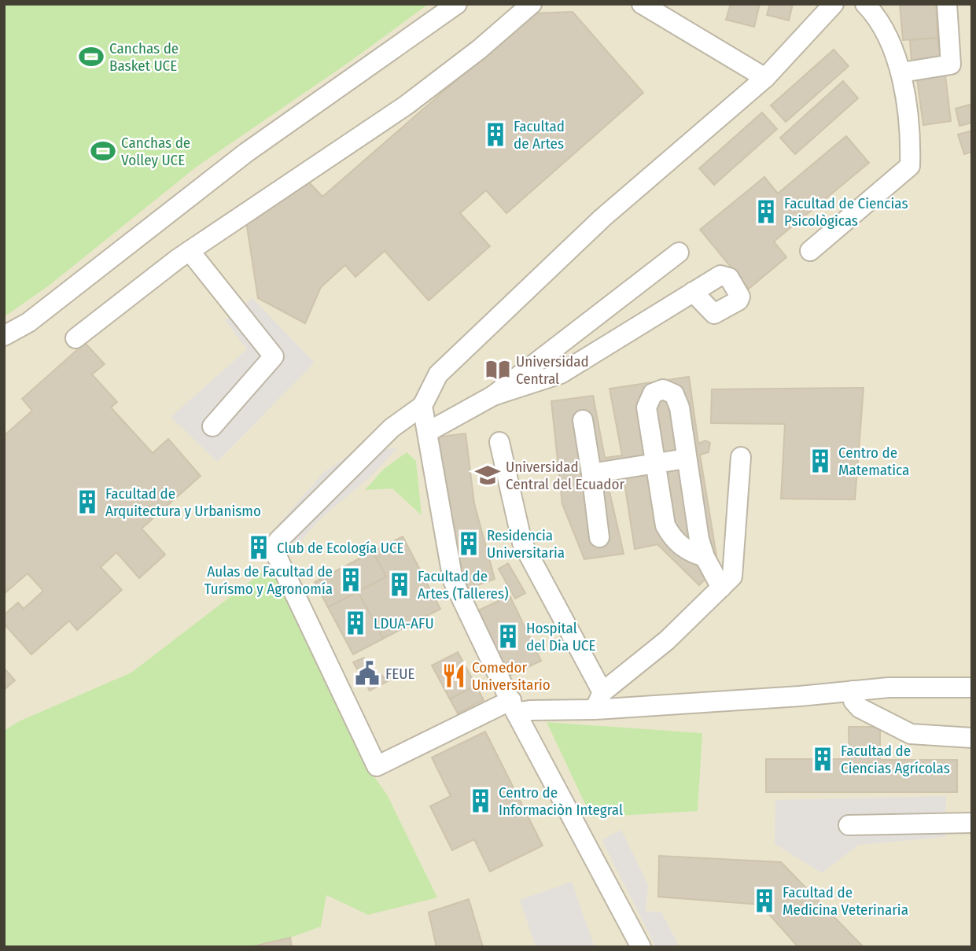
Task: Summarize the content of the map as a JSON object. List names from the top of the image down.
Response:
{
  "places": {
    "sports": ["Canchas de Basket UCE", "Canchas de Volley UCE"],
    "building": [
      "Facultad de Artes",
      "Facultad de Ciencias Psicològicas",
      "Centro de Matematica",
      "Facultad de Arquitectura y Urbanismo",
      "Residencia Universitaria",
      "Club de Ecología UCE",
      "Aulas de Facultad de Turísmo y Agronomía",
      "Facultad de Artes (Talleres)",
      "LDUA-AFU",
      "Hospital del Dia UCE",
      "Facultad de Ciencias Agrícolas",
      "Centro de Informaciòn Integral",
      "Facultad de Medicina Veterinaria"
    ],
    "library": ["Universidad Central"],
    "school or university": ["Universidad Central del Ecuador"],
    "public building": ["FEUE"],
    "restaurant": ["Comedor Universitario"]
  }
}
